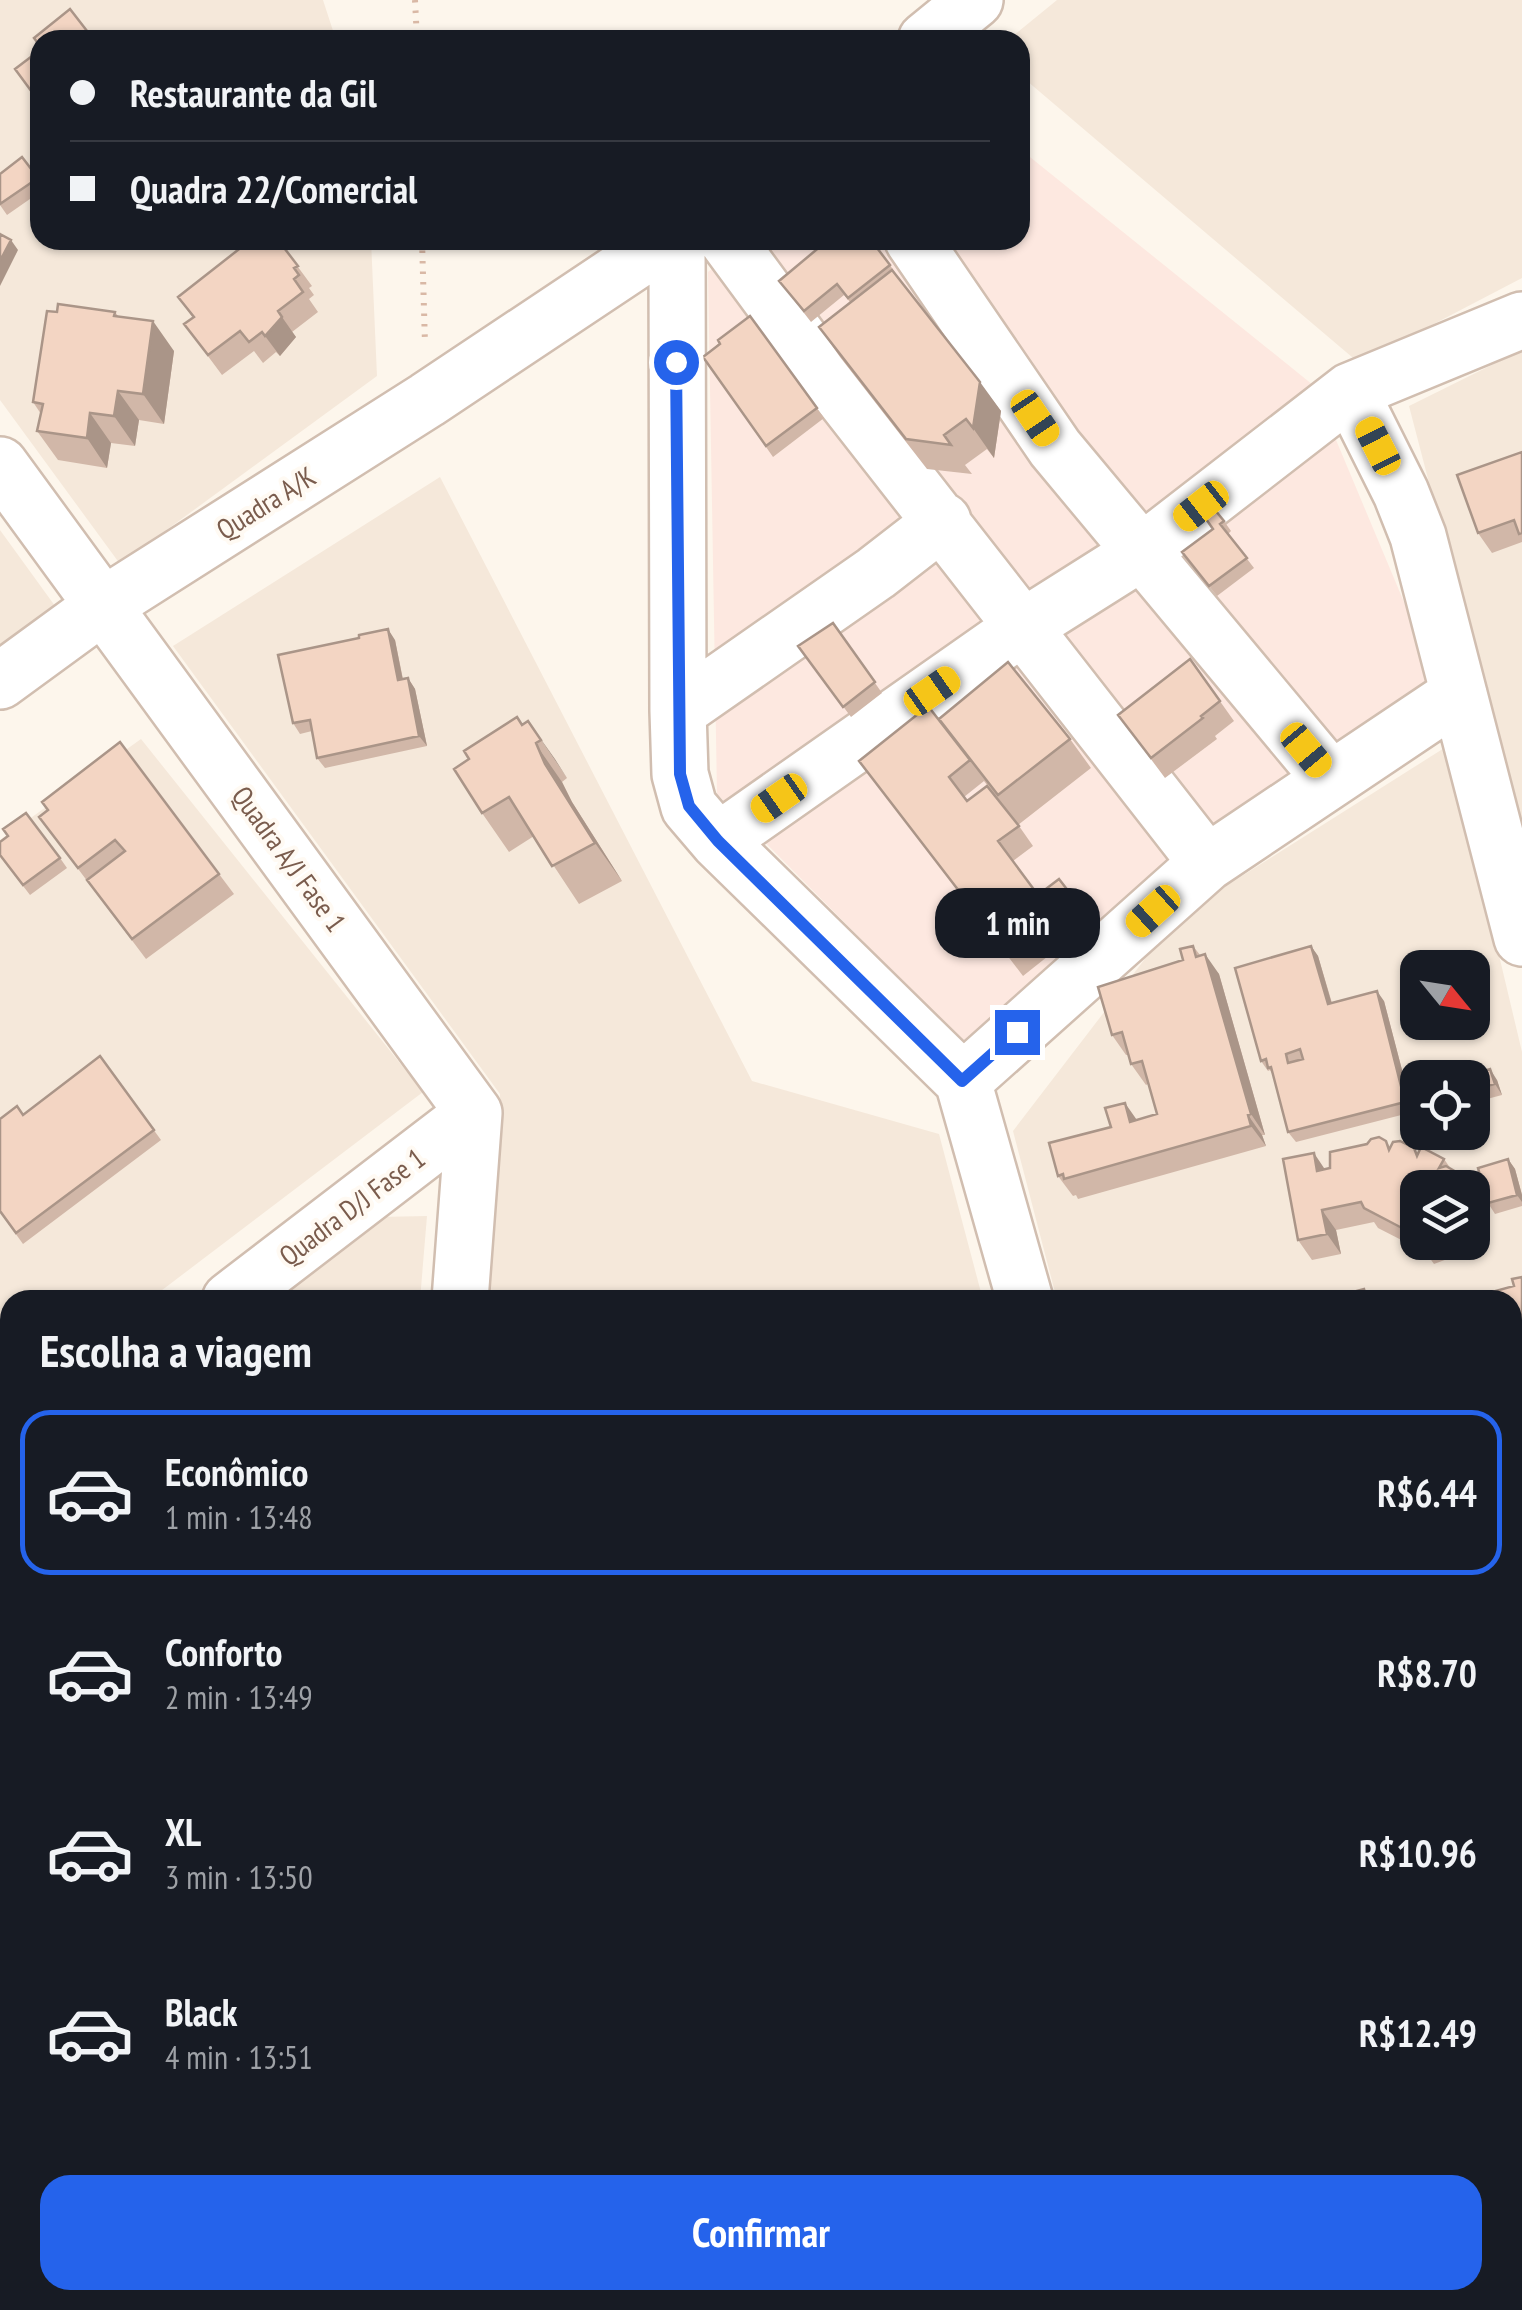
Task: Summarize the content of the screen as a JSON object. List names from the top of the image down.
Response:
{
  "streets": {
    "street": ["Quadra A/K", "Quadra A/J Fase 1", "Quadra D/J Fase 1"]
  },
  "crossings": [
    ["Quadra A/K", "Quadra A/J Fase 1"],
    ["Quadra A/J Fase 1", "Quadra D/J Fase 1"]
  ],
  "north": "bottom right",
  "page": {
    "banner": ["Restaurante da Gil", "Quadra 22/Comercial"],
    "bubble": "1 min",
    "heading": "Escolha a viagem",
    "list": [
      {
        "name": "Econômico",
        "note": "1 min · 13:48",
        "value": "R$6.44"
      },
      {
        "name": "Conforto",
        "note": "2 min · 13:49",
        "value": "R$8.70"
      },
      {
        "name": "XL",
        "note": "3 min · 13:50",
        "value": "R$10.96"
      },
      {
        "name": "Black",
        "note": "4 min · 13:51",
        "value": "R$12.49"
      }
    ],
    "buttons": "Confirmar"
  }
}
